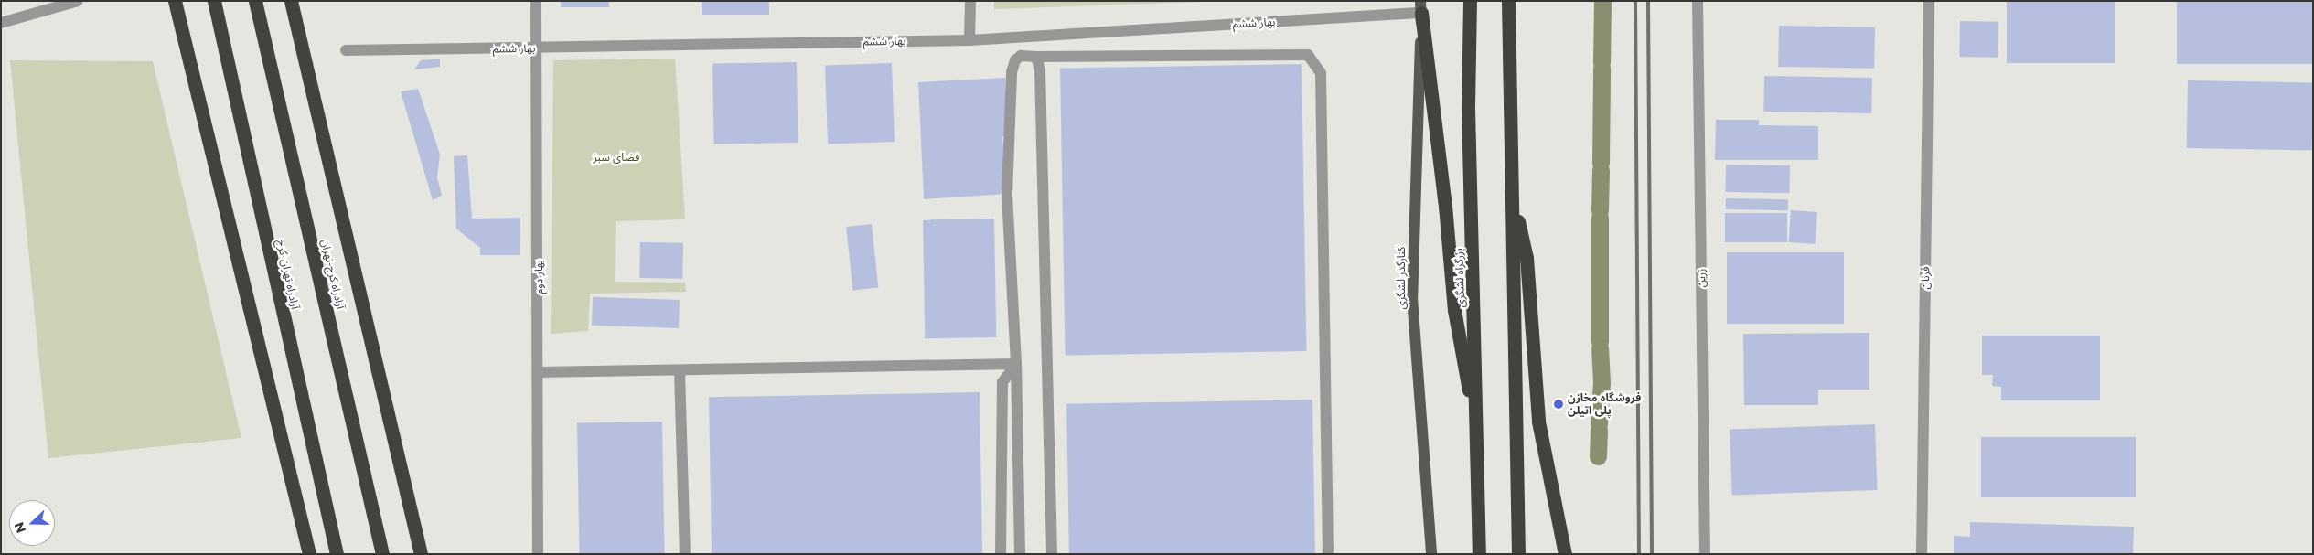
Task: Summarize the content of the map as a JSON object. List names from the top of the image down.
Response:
{
  "streets": {
    "highway": ["آزادراه تهران-کرج", "آزادراه کرج-تهران", "بزرگراه لشگری"],
    "main road": ["کنارگذر لشگری"],
    "street": [
      "بهار ششم",
      "بهار دوم",
      "زرین",
      "فرنان"
    ]
  },
  "crossings": [
    ["بهار ششم", "بهار دوم"],
    ["بهار ششم", "کنارگذر لشگری"]
  ],
  "parks": ["فضای سبز"],
  "places": ["فروشگاه مخازن پلی اتیلن"],
  "north": "left"
}
